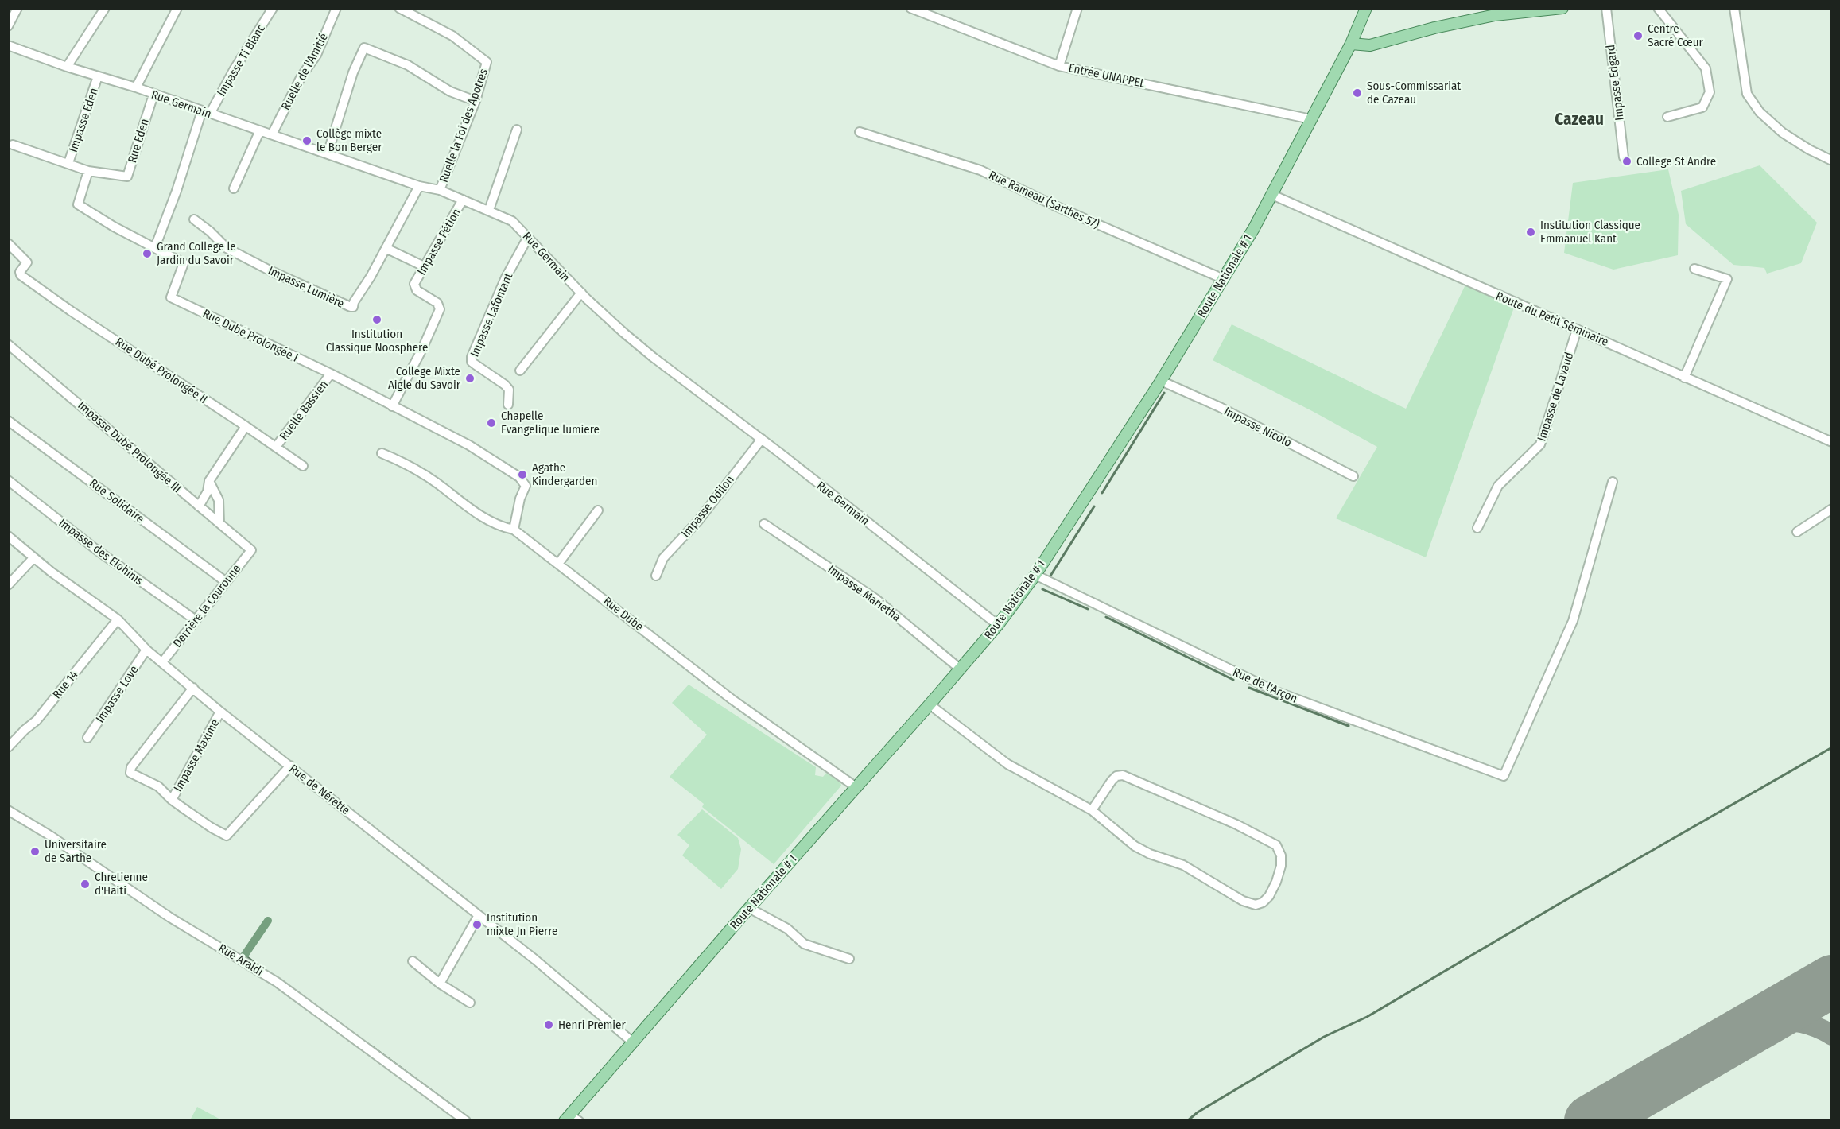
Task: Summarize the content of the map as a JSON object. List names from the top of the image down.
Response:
{
  "streets": {
    "main road": ["Route Nationale # 1"],
    "street": [
      "Impasse Ti Blanc",
      "Ruelle de l'Amitié",
      "Entrée UNAPPEL",
      "Impasse Edgard",
      "Rue Germain",
      "Impasse Eden",
      "Ruelle la Foi des Apotres",
      "Rue Eden",
      "Rue Rameau (Sarthes 57)",
      "Impasse Pétion",
      "Impasse Lumière",
      "Impasse Lafontant",
      "Route du Petit Séminaire",
      "Rue Dubé Prolongée I",
      "Rue Dubé Prolongée II",
      "Impasse de Lavaud",
      "Ruelle Bassien",
      "Impasse Nicolo",
      "Impasse Dubé Prolongée III",
      "Rue Solidaire",
      "Impasse Odilon",
      "Impasse des Elohims",
      "Impasse Marietha",
      "Derrière la Couronne",
      "Rue Dubé",
      "Rue 14",
      "Rue de l'Arçon",
      "Impasse Love",
      "Impasse Maxime",
      "Rue de Nérette",
      "Rue Araldi"
    ]
  },
  "crossings": [
    ["Impasse Ti Blanc", "Rue Germain"],
    ["Impasse Ti Blanc", "Rue Dubé Prolongée I"],
    ["Ruelle de l'Amitié", "Rue Germain"],
    ["Entrée UNAPPEL", "Route Nationale # 1"],
    ["Rue Germain", "Impasse Eden"],
    ["Rue Germain", "Ruelle la Foi des Apotres"],
    ["Rue Germain", "Rue Eden"],
    ["Rue Germain", "Impasse Pétion"],
    ["Rue Germain", "Route Nationale # 1"],
    ["Rue Germain", "Impasse Lumière"],
    ["Rue Germain", "Impasse Lafontant"],
    ["Rue Germain", "Impasse Odilon"],
    ["Rue Eden", "Rue Dubé Prolongée I"],
    ["Rue Rameau (Sarthes 57)", "Route Nationale # 1"],
    ["Impasse Pétion", "Rue Dubé Prolongée I"],
    ["Route Nationale # 1", "Route du Petit Séminaire"],
    ["Route Nationale # 1", "Impasse Nicolo"],
    ["Route Nationale # 1", "Impasse Marietha"],
    ["Route Nationale # 1", "Rue Dubé"],
    ["Route Nationale # 1", "Rue de l'Arçon"],
    ["Route Nationale # 1", "Rue de Nérette"],
    ["Route du Petit Séminaire", "Impasse de Lavaud"],
    ["Rue Dubé Prolongée I", "Ruelle Bassien"],
    ["Rue Dubé Prolongée I", "Rue Dubé"],
    ["Impasse Dubé Prolongée III", "Derrière la Couronne"],
    ["Rue Solidaire", "Derrière la Couronne"],
    ["Impasse des Elohims", "Derrière la Couronne"],
    ["Derrière la Couronne", "Rue de Nérette"],
    ["Rue 14", "Rue de Nérette"],
    ["Impasse Love", "Rue de Nérette"],
    ["Impasse Maxime", "Rue de Nérette"]
  ],
  "districts": ["Cazeau"],
  "places": [
    "Centre Sacré Cœur",
    "Sous-Commissariat de Cazeau",
    "Collège mixte le Bon Berger",
    "College St Andre",
    "Institution Classique Emmanuel Kant",
    "Grand College le Jardin du Savoir",
    "Institution Classique Noosphere",
    "College Mixte Aigle du Savoir",
    "Chapelle Evangelique lumiere",
    "Agathe Kindergarden",
    "Universitaire de Sarthe",
    "Chretienne d'Haiti",
    "Institution mixte Jn Pierre",
    "Henri Premier"
  ]
}
